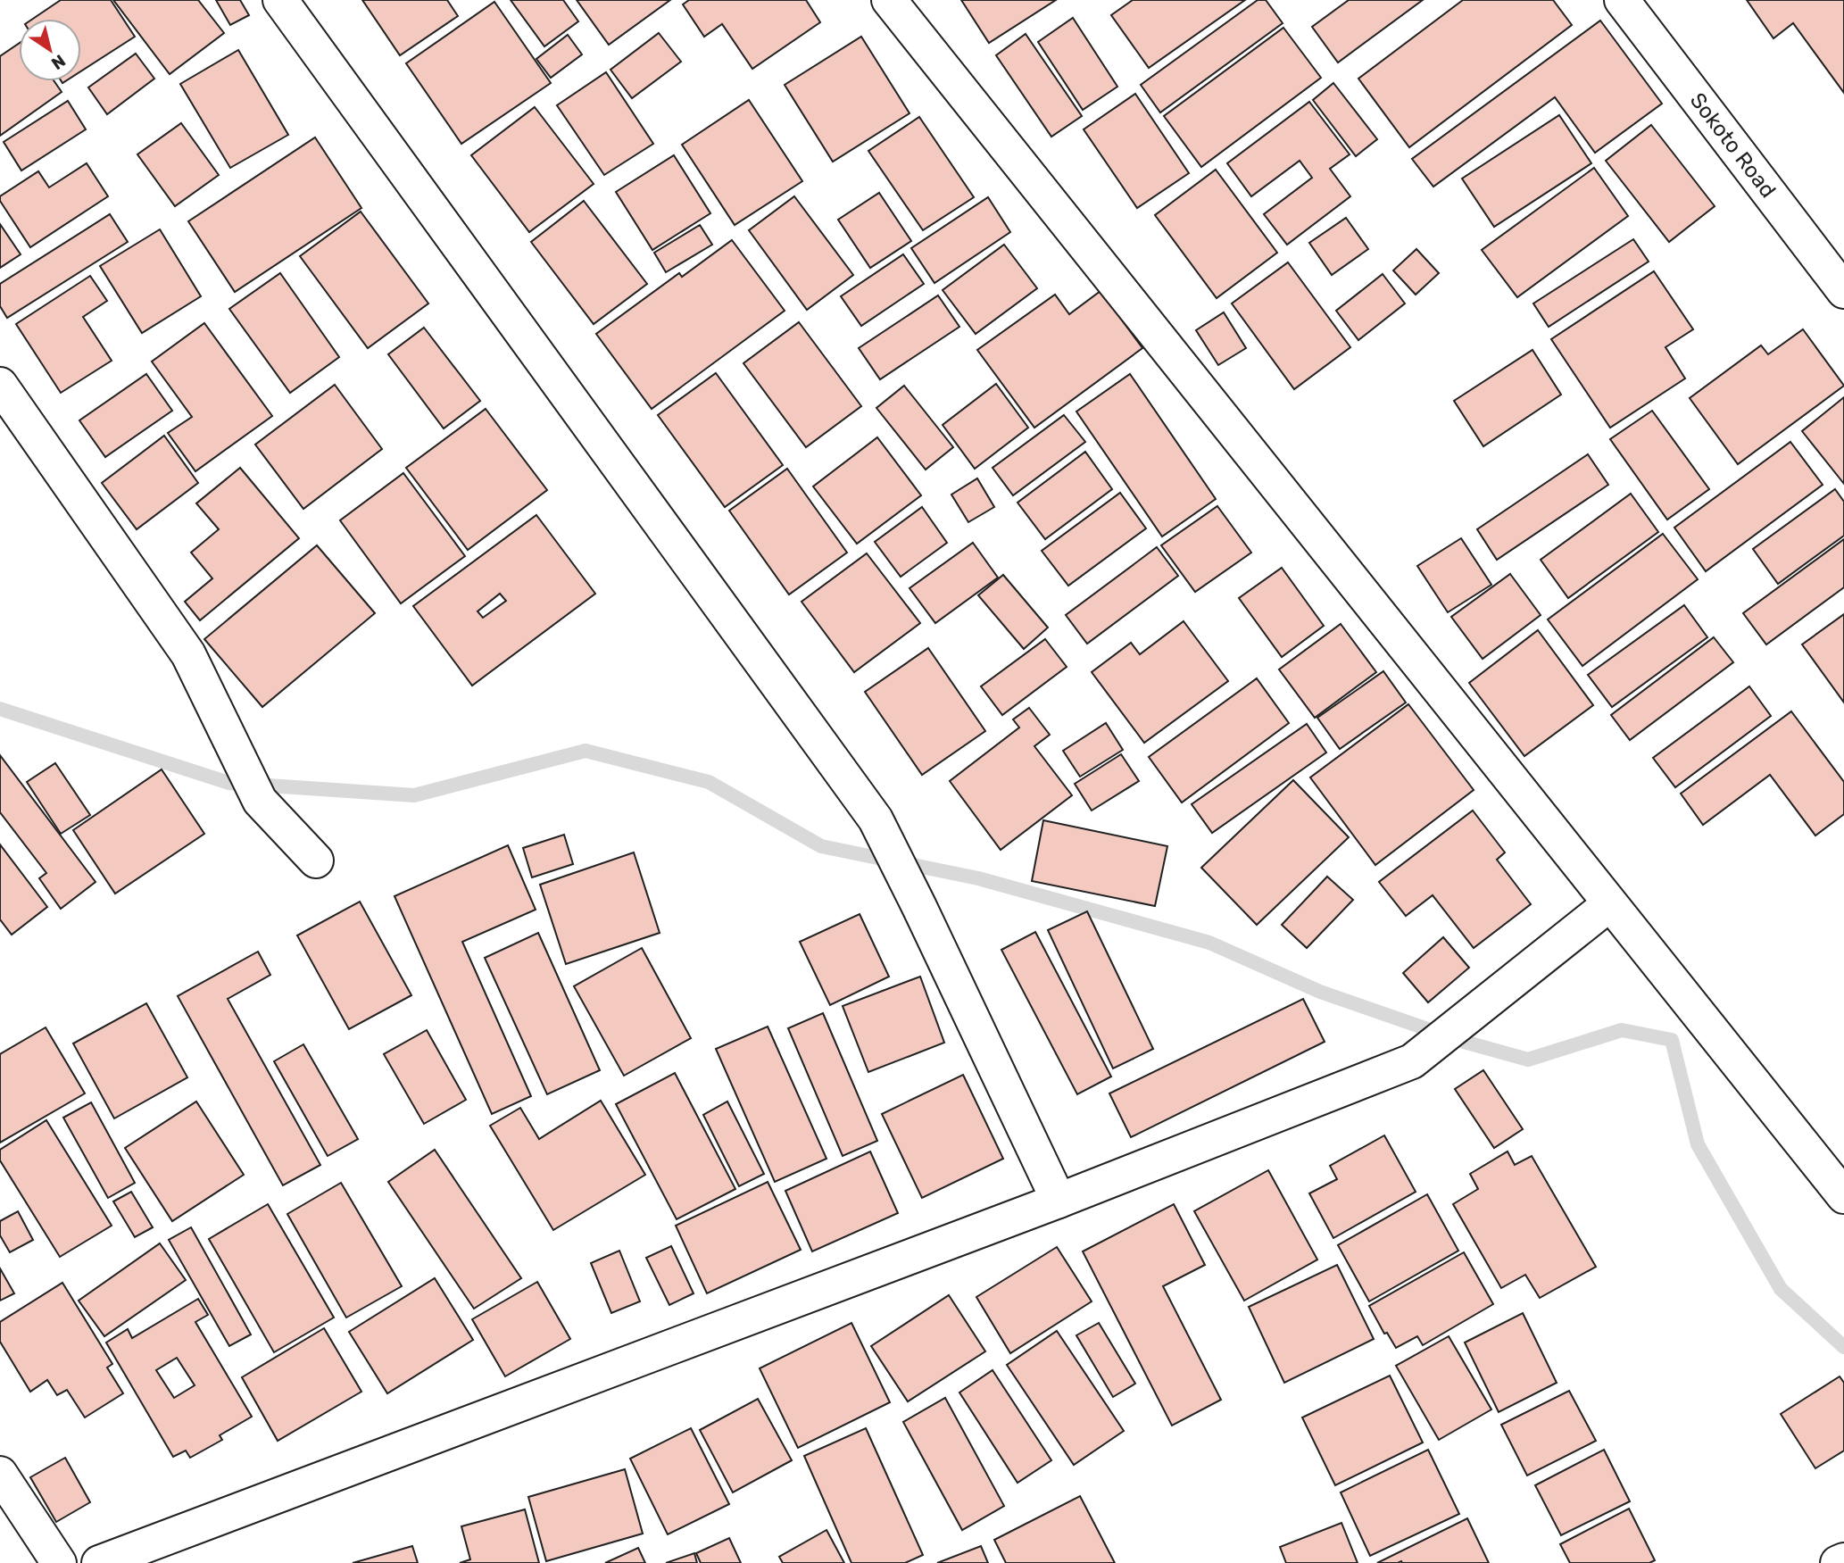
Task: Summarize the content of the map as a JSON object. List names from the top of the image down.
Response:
{
  "streets": {
    "street": ["Sokoto Road"]
  },
  "north": "bottom right"
}
